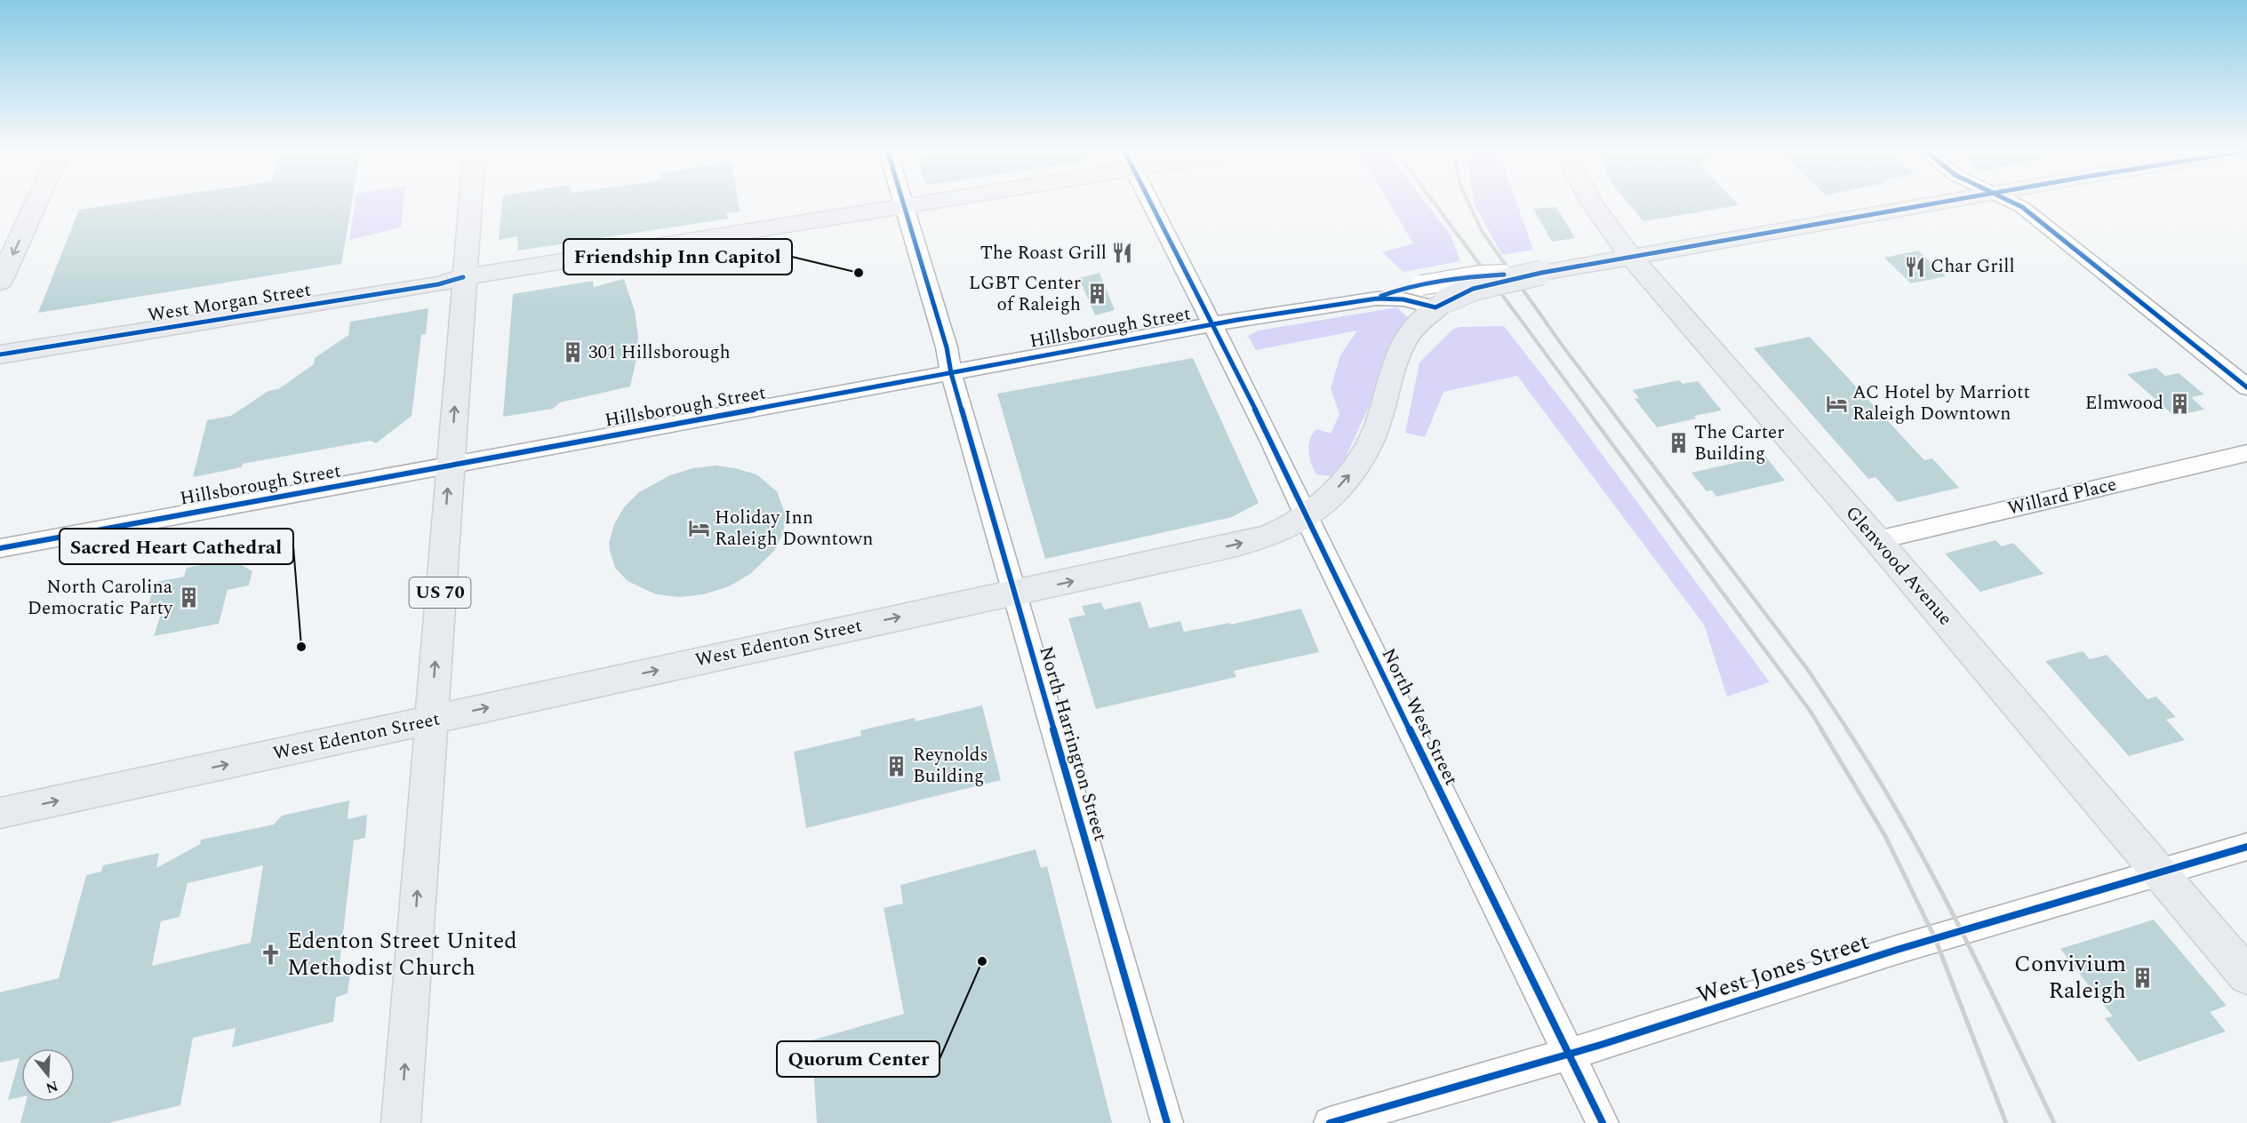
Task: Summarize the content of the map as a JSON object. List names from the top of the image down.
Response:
{
  "streets": {
    "main road": [
      "West Morgan Street",
      "Hillsborough Street",
      "Glenwood Avenue",
      "US 70",
      "West Edenton Street"
    ],
    "street": [
      "Willard Place",
      "North West Street",
      "North Harrington Street",
      "West Jones Street"
    ]
  },
  "crossings": [
    ["West Morgan Street", "US 70"],
    ["West Morgan Street", "North Harrington Street"],
    ["Hillsborough Street", "Glenwood Avenue"],
    ["Hillsborough Street", "US 70"],
    ["Hillsborough Street", "West Edenton Street"],
    ["Hillsborough Street", "North West Street"],
    ["Hillsborough Street", "North Harrington Street"],
    ["Willard Place", "Glenwood Avenue"],
    ["Glenwood Avenue", "West Jones Street"],
    ["US 70", "West Edenton Street"],
    ["West Edenton Street", "North West Street"],
    ["West Edenton Street", "North Harrington Street"],
    ["North West Street", "West Jones Street"]
  ],
  "one_way": ["West Edenton Street"],
  "places": {
    "restaurant": ["The Roast Grill", "Char Grill"],
    "other": ["Friendship Inn Capitol", "Sacred Heart Cathedral", "Quorum Center"],
    "building": [
      "LGBT Center of Raleigh",
      "301 Hillsborough",
      "Elmwood",
      "The Carter Building",
      "North Carolina Democratic Party",
      "Reynolds Building",
      "Convivium Raleigh"
    ],
    "hotel": ["AC Hotel by Marriott Raleigh Downtown", "Holiday Inn Raleigh Downtown"],
    "church": ["Edenton Street United Methodist Church"]
  },
  "north": "bottom"
}
